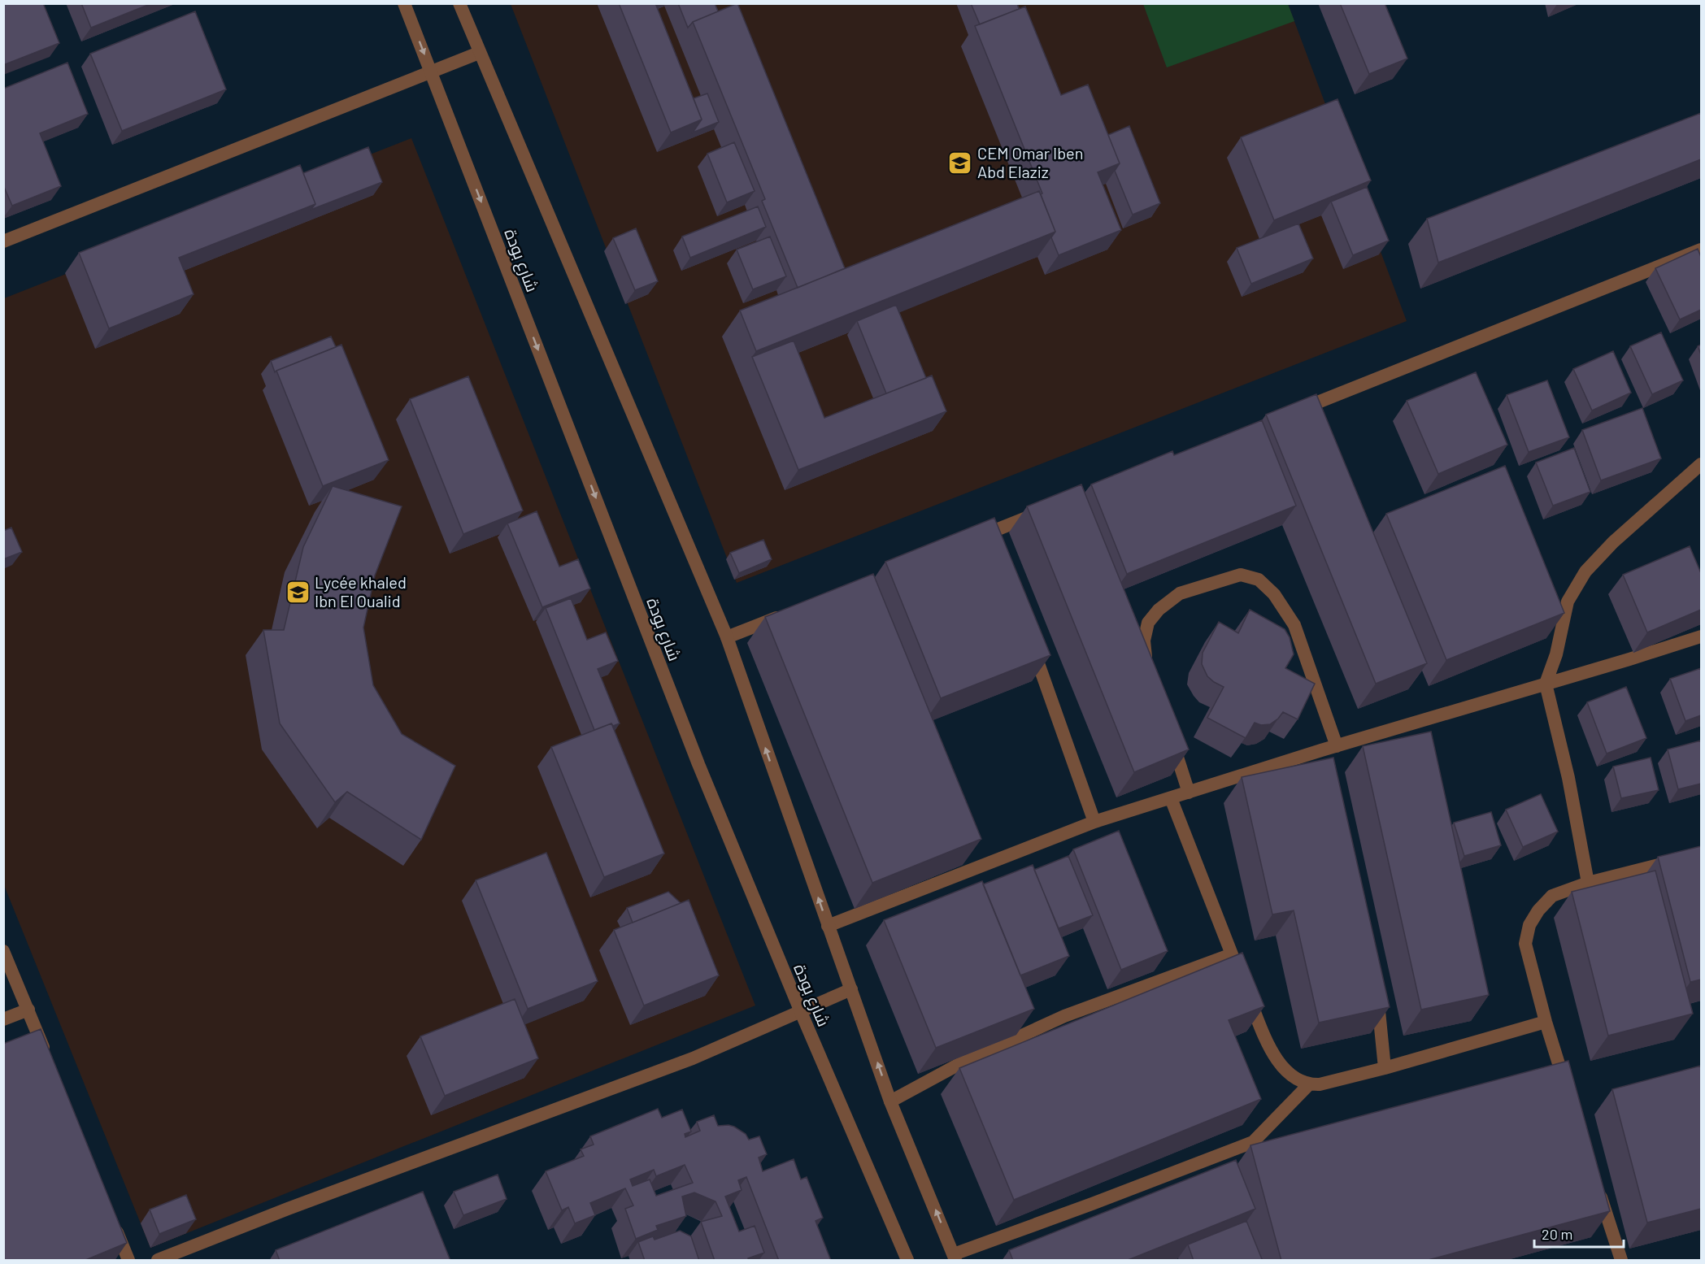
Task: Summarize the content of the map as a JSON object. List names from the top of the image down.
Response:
{
  "streets": {
    "street": ["شارع بودة"]
  },
  "places": {
    "school or university": ["CEM Omar Iben Abd Elaziz", "Lycée khaled Ibn El Oualid"]
  },
  "scale_bar": "20 m"
}
